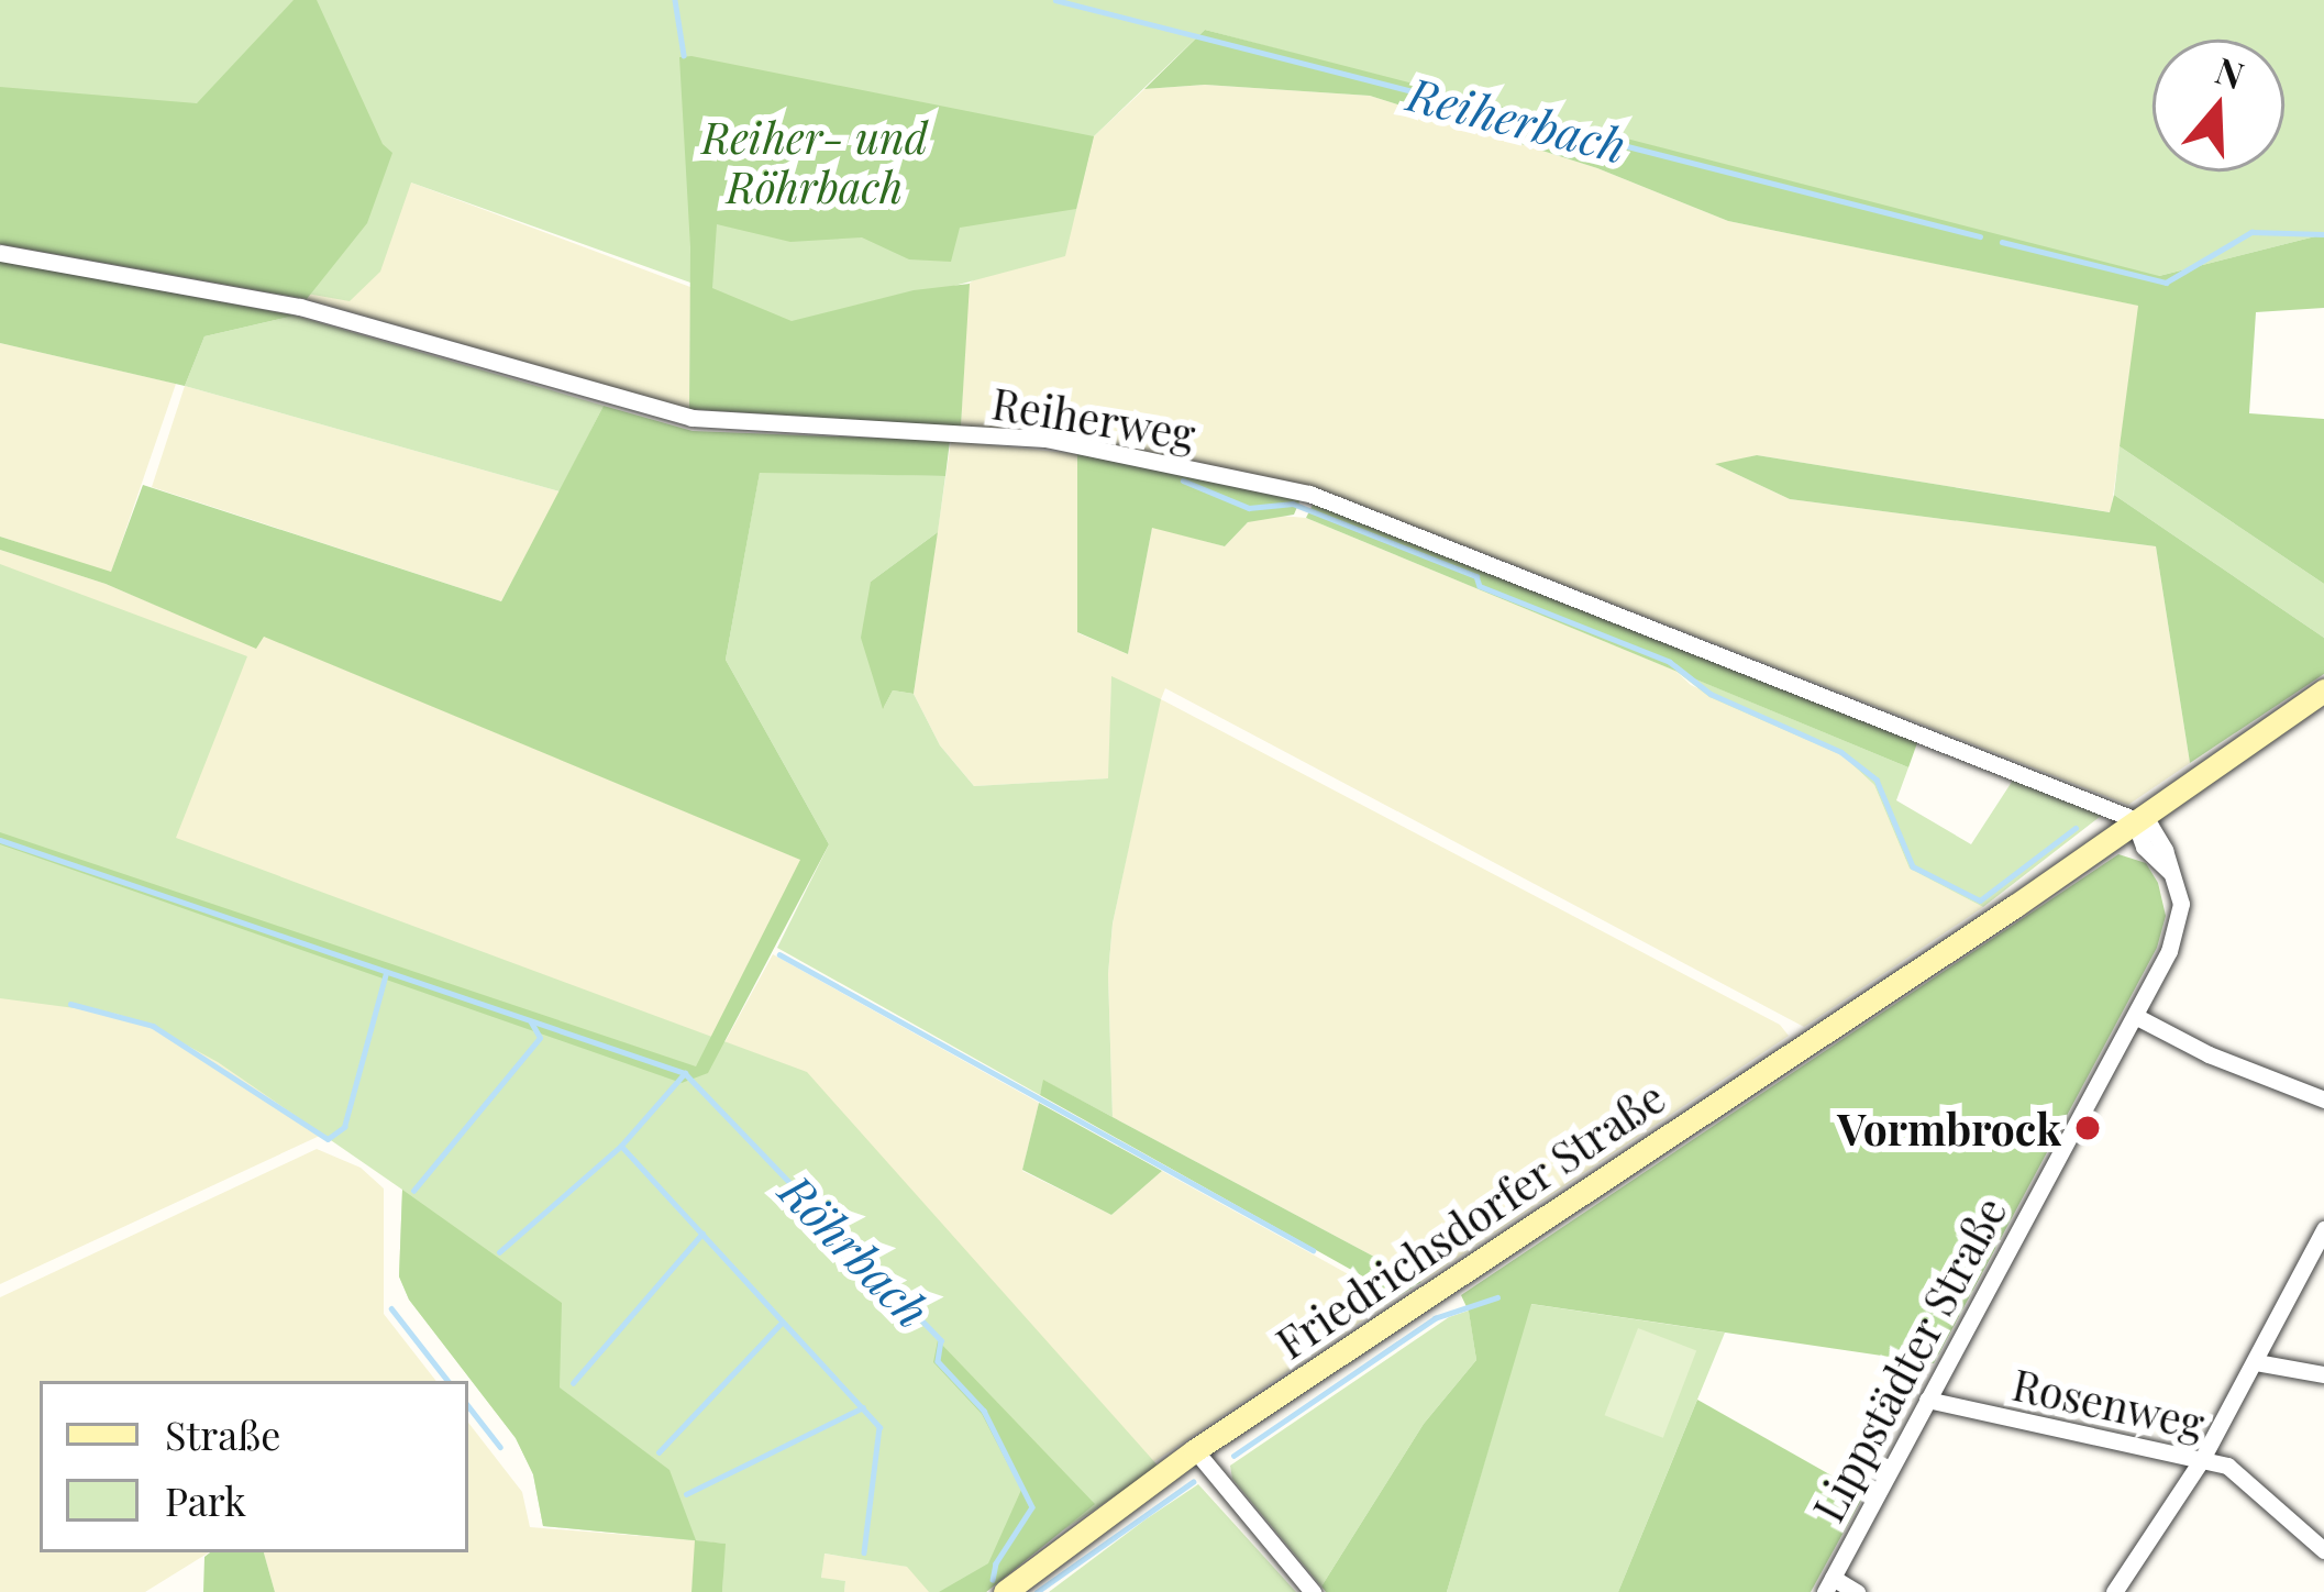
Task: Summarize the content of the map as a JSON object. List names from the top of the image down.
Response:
{
  "streets": {
    "main road": ["Friedrichsdorfer Straße"],
    "street": ["Reiherweg", "Lippstädter Straße", "Rosenweg"]
  },
  "crossings": [
    ["Reiherweg", "Friedrichsdorfer Straße"],
    ["Reiherweg", "Lippstädter Straße"],
    ["Friedrichsdorfer Straße", "Lippstädter Straße"],
    ["Lippstädter Straße", "Rosenweg"]
  ],
  "water": ["Reiherbach", "Röhrbach"],
  "parks": ["Reiher- und Röhrbach"],
  "places": ["Vormbrock"],
  "legend": ["Straße", "Park"],
  "north": "top"
}
